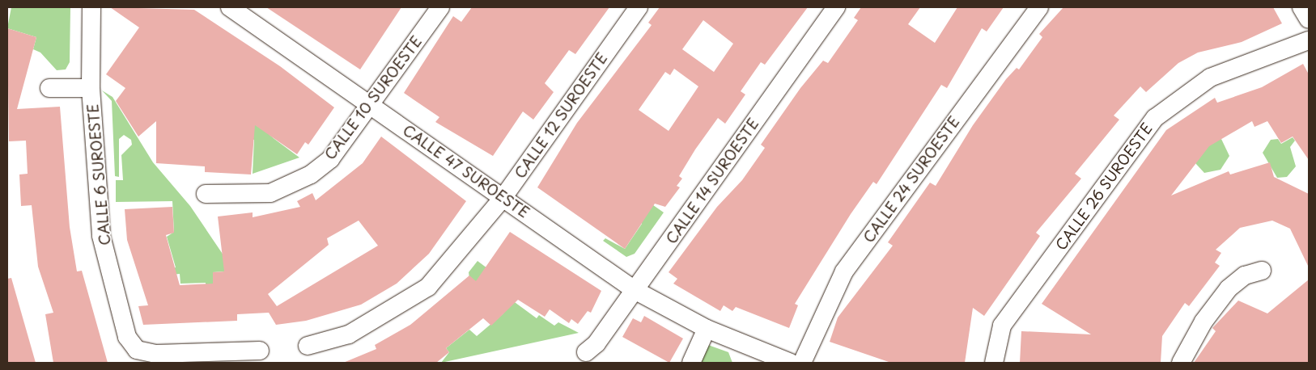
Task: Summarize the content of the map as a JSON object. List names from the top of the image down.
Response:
{
  "streets": {
    "street": [
      "CALLE 10 SUROESTE",
      "CALLE 12 SUROESTE",
      "CALLE 47 SUROESTE",
      "CALLE 6 SUROESTE",
      "CALLE 24 SUROESTE",
      "CALLE 14 SUROESTE",
      "CALLE 26 SUROESTE"
    ]
  },
  "crossings": [
    ["CALLE 10 SUROESTE", "CALLE 47 SUROESTE"],
    ["CALLE 12 SUROESTE", "CALLE 47 SUROESTE"],
    ["CALLE 47 SUROESTE", "CALLE 14 SUROESTE"]
  ]
}
